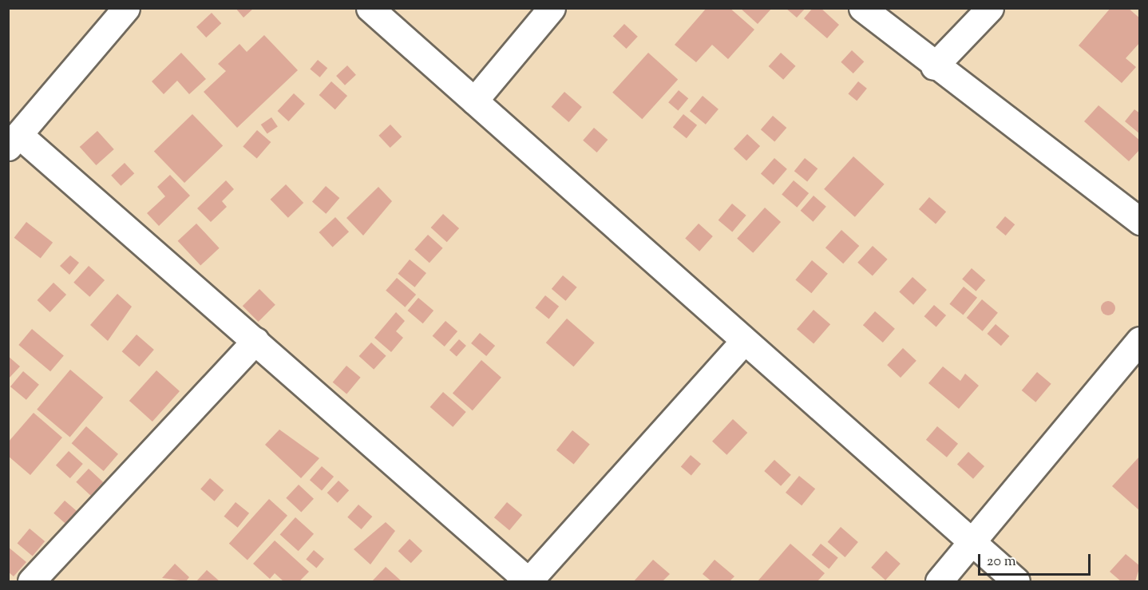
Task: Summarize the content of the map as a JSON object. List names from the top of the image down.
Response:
{
  "scale_bar": "20 m"
}
